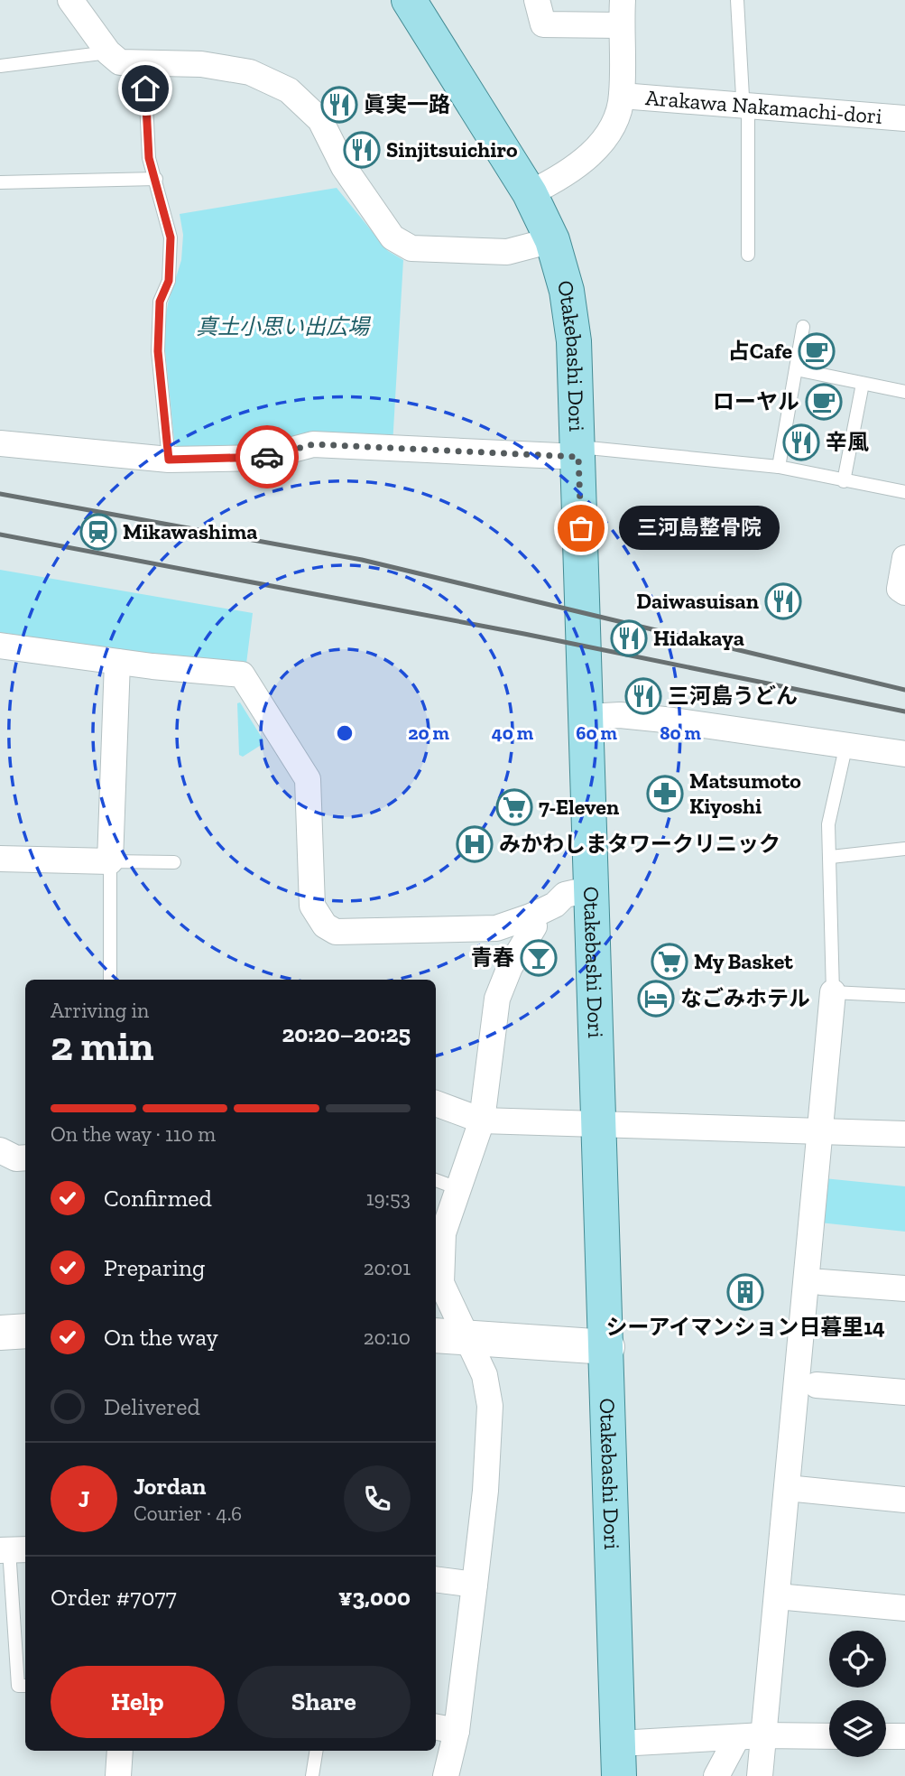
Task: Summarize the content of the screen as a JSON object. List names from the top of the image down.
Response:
{
  "streets": {
    "main road": ["Otakebashi Dori"],
    "street": ["Arakawa Nakamachi-dori"]
  },
  "parks": ["真土小思い出広場"],
  "places": {
    "restaurant": [
      "眞実一路",
      "Sinjitsuichiro",
      "辛風",
      "Daiwasuisan",
      "Hidakaya",
      "三河島うどん"
    ],
    "cafe": ["占Cafe", "ローヤル"],
    "other": ["三河島整骨院"],
    "station": ["Mikawashima"],
    "pharmacy": ["Matsumoto Kiyoshi"],
    "supermarket": ["7-Eleven", "My Basket"],
    "hospital": ["みかわしまタワークリニック"],
    "bar": ["青春"],
    "hotel": ["なごみホテル"],
    "building": ["シーアイマンション日暮里14"]
  },
  "page": {
    "bubble": "三河島整骨院",
    "heading": ["2 min", "Arriving in", "20:20–20:25"],
    "panel": [
      "Jordan",
      "Courier · 4.6",
      "Order #7077",
      "¥3,000"
    ],
    "bar": "On the way · 110 m",
    "list": [
      ["Confirmed", "19:53"],
      ["Preparing", "20:01"],
      ["On the way", "20:10"],
      "Delivered"
    ],
    "round": "J",
    "buttons": ["Help", "Share"]
  },
  "rings": [
    "20 m",
    "40 m",
    "60 m",
    "80 m"
  ]
}
